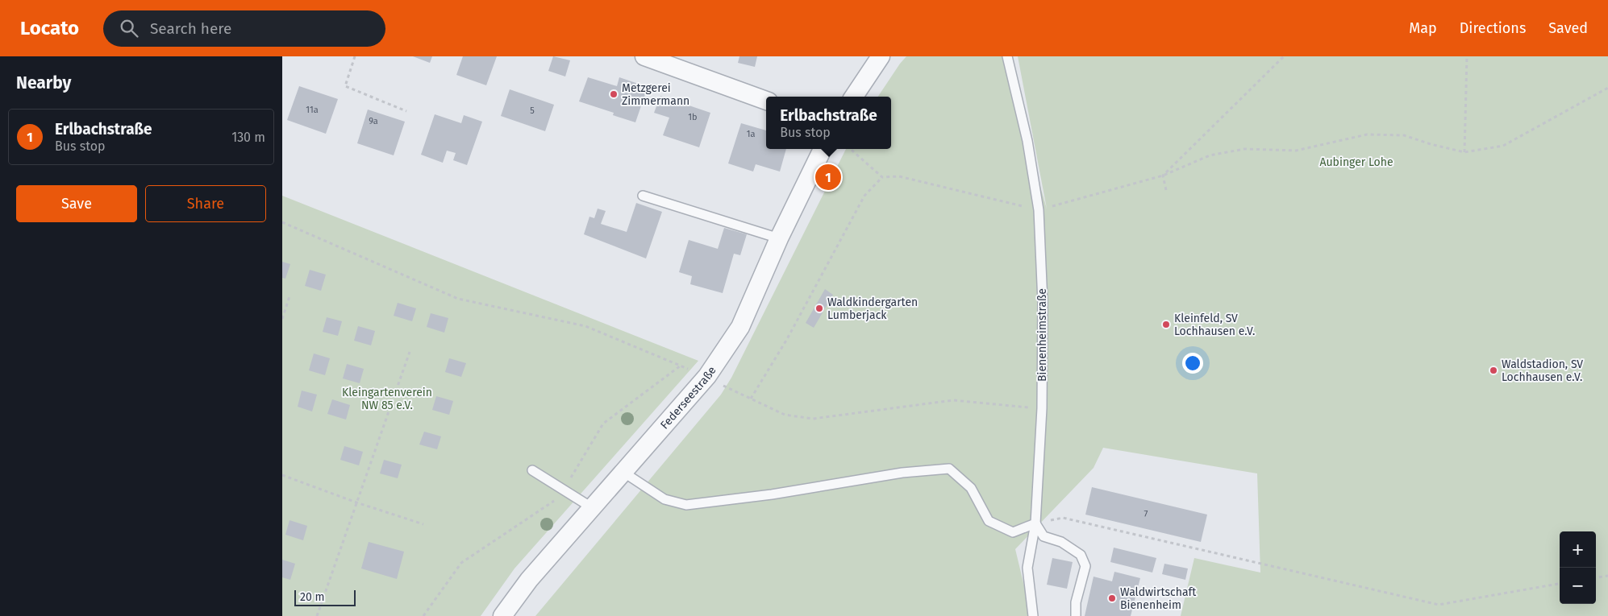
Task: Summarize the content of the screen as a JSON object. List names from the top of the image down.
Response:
{
  "streets": {
    "street": ["Federseestraße"],
    "lane": ["Bienenheimstraße"]
  },
  "parks": ["Aubinger Lohe", "Kleingartenverein NW 85 e.V."],
  "places": [
    "Metzgerei Zimmermann",
    "Waldkindergarten Lumberjack",
    "Kleinfeld, SV Lochhausen e.V.",
    "Waldstadion, SV Lochhausen e.V.",
    "Waldwirtschaft Bienenheim"
  ],
  "house_numbers": [
    "11a",
    "5",
    "1b",
    "9a",
    "1a",
    "7"
  ],
  "scale_bar": "20 m",
  "page": {
    "header": "Locato",
    "search": "Search here",
    "nav": ["Map", "Directions", "Saved"],
    "heading": "Nearby",
    "popup": ["Erlbachstraße", "Bus stop"],
    "list": [
      {
        "mark": "1",
        "name": "Erlbachstraße",
        "note": "Bus stop",
        "value": "130 m"
      }
    ],
    "pins": "1",
    "buttons": ["Save", "Share"],
    "map_buttons": ["+", "−"],
    "scale": "20 m"
  }
}
